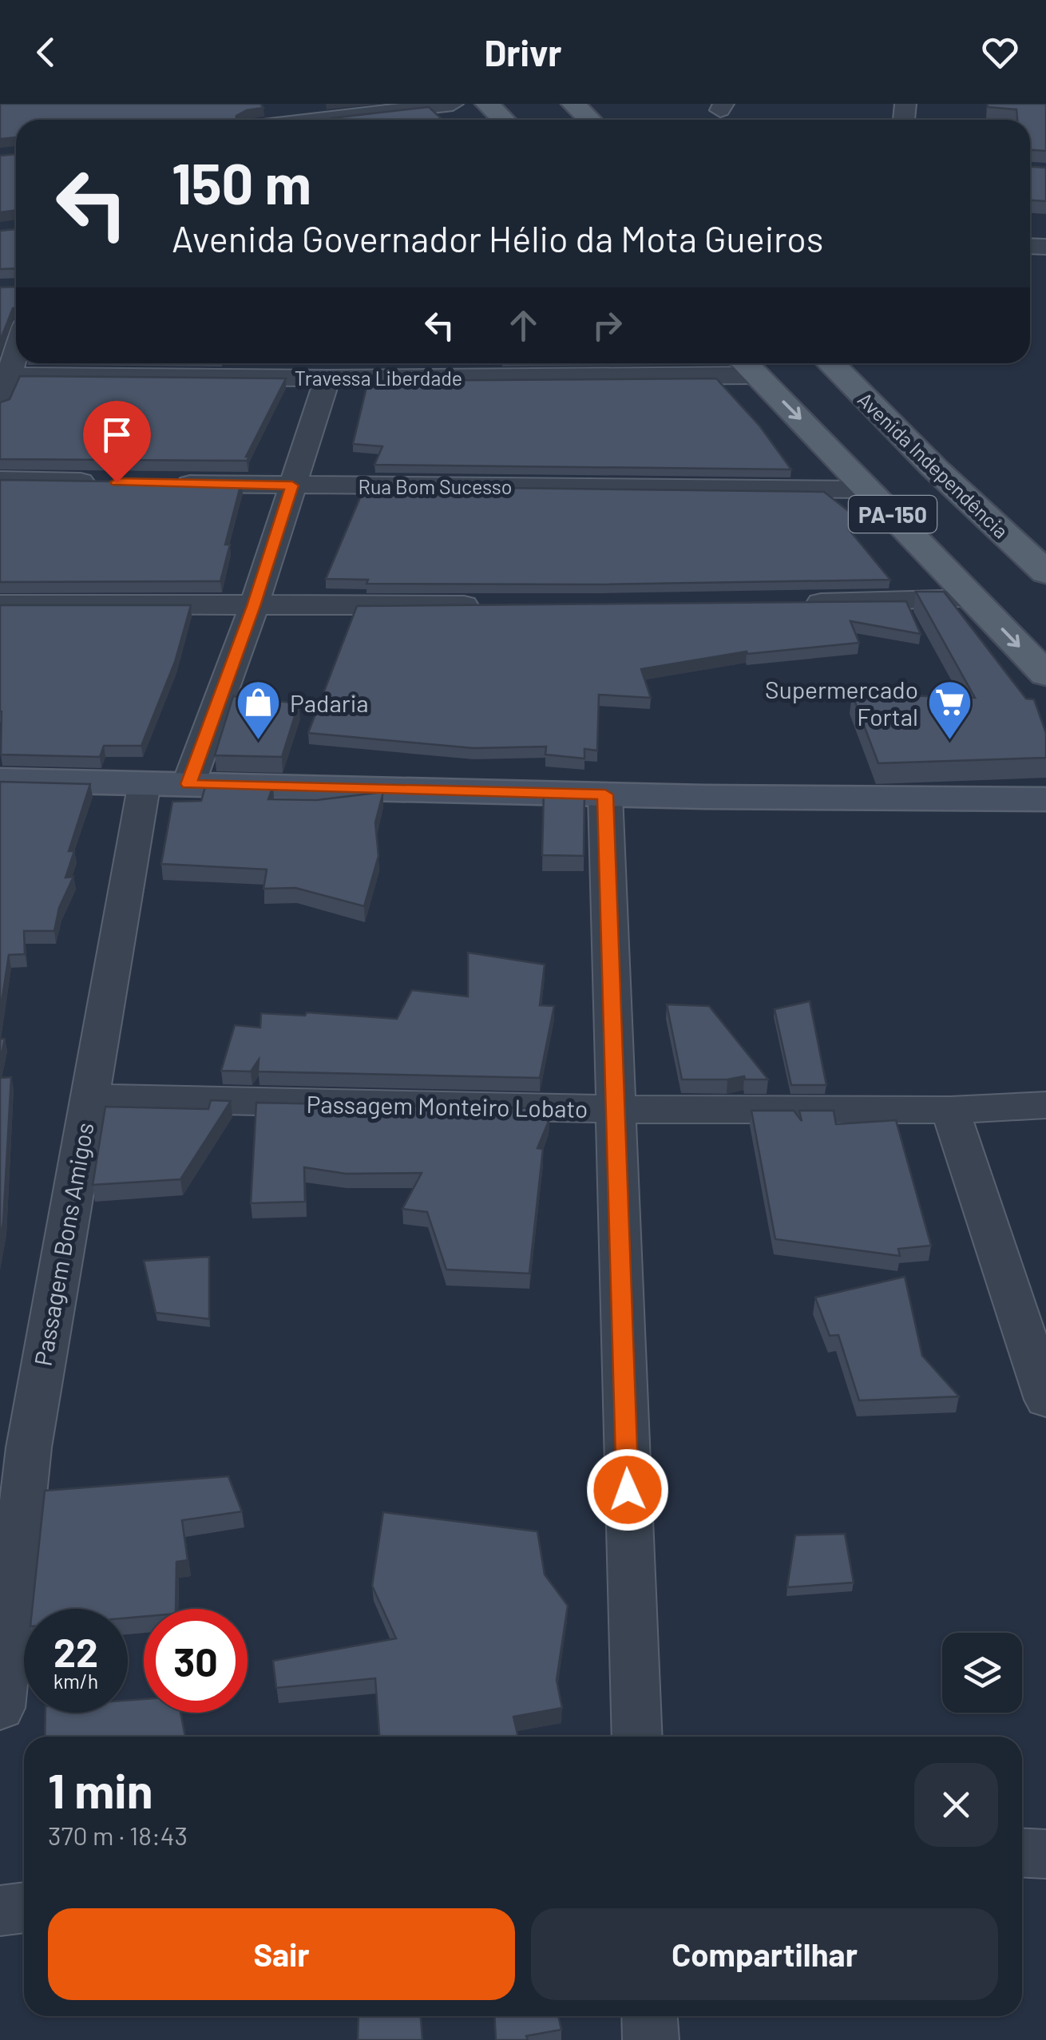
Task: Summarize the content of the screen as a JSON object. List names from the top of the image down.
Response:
{
  "streets": {
    "main road": ["Avenida Independência", "PA-150"],
    "street": [
      "Travessa Liberdade",
      "Rua Bom Sucesso",
      "Passagem Monteiro Lobato",
      "Passagem Bons Amigos"
    ]
  },
  "crossings": [
    ["Travessa Liberdade", "PA-150"],
    ["Rua Bom Sucesso", "PA-150"],
    ["Passagem Monteiro Lobato", "Passagem Bons Amigos"]
  ],
  "places": {
    "shop": ["Padaria"],
    "supermarket": ["Supermercado Fortal"]
  },
  "page": {
    "header": "Drivr",
    "turn": ["150 m", "Avenida Governador Hélio da Mota Gueiros"],
    "speed": "22 km/h",
    "limit": "30",
    "heading": ["1 min", "370 m · 18:43"],
    "buttons": ["Sair", "Compartilhar"]
  }
}
